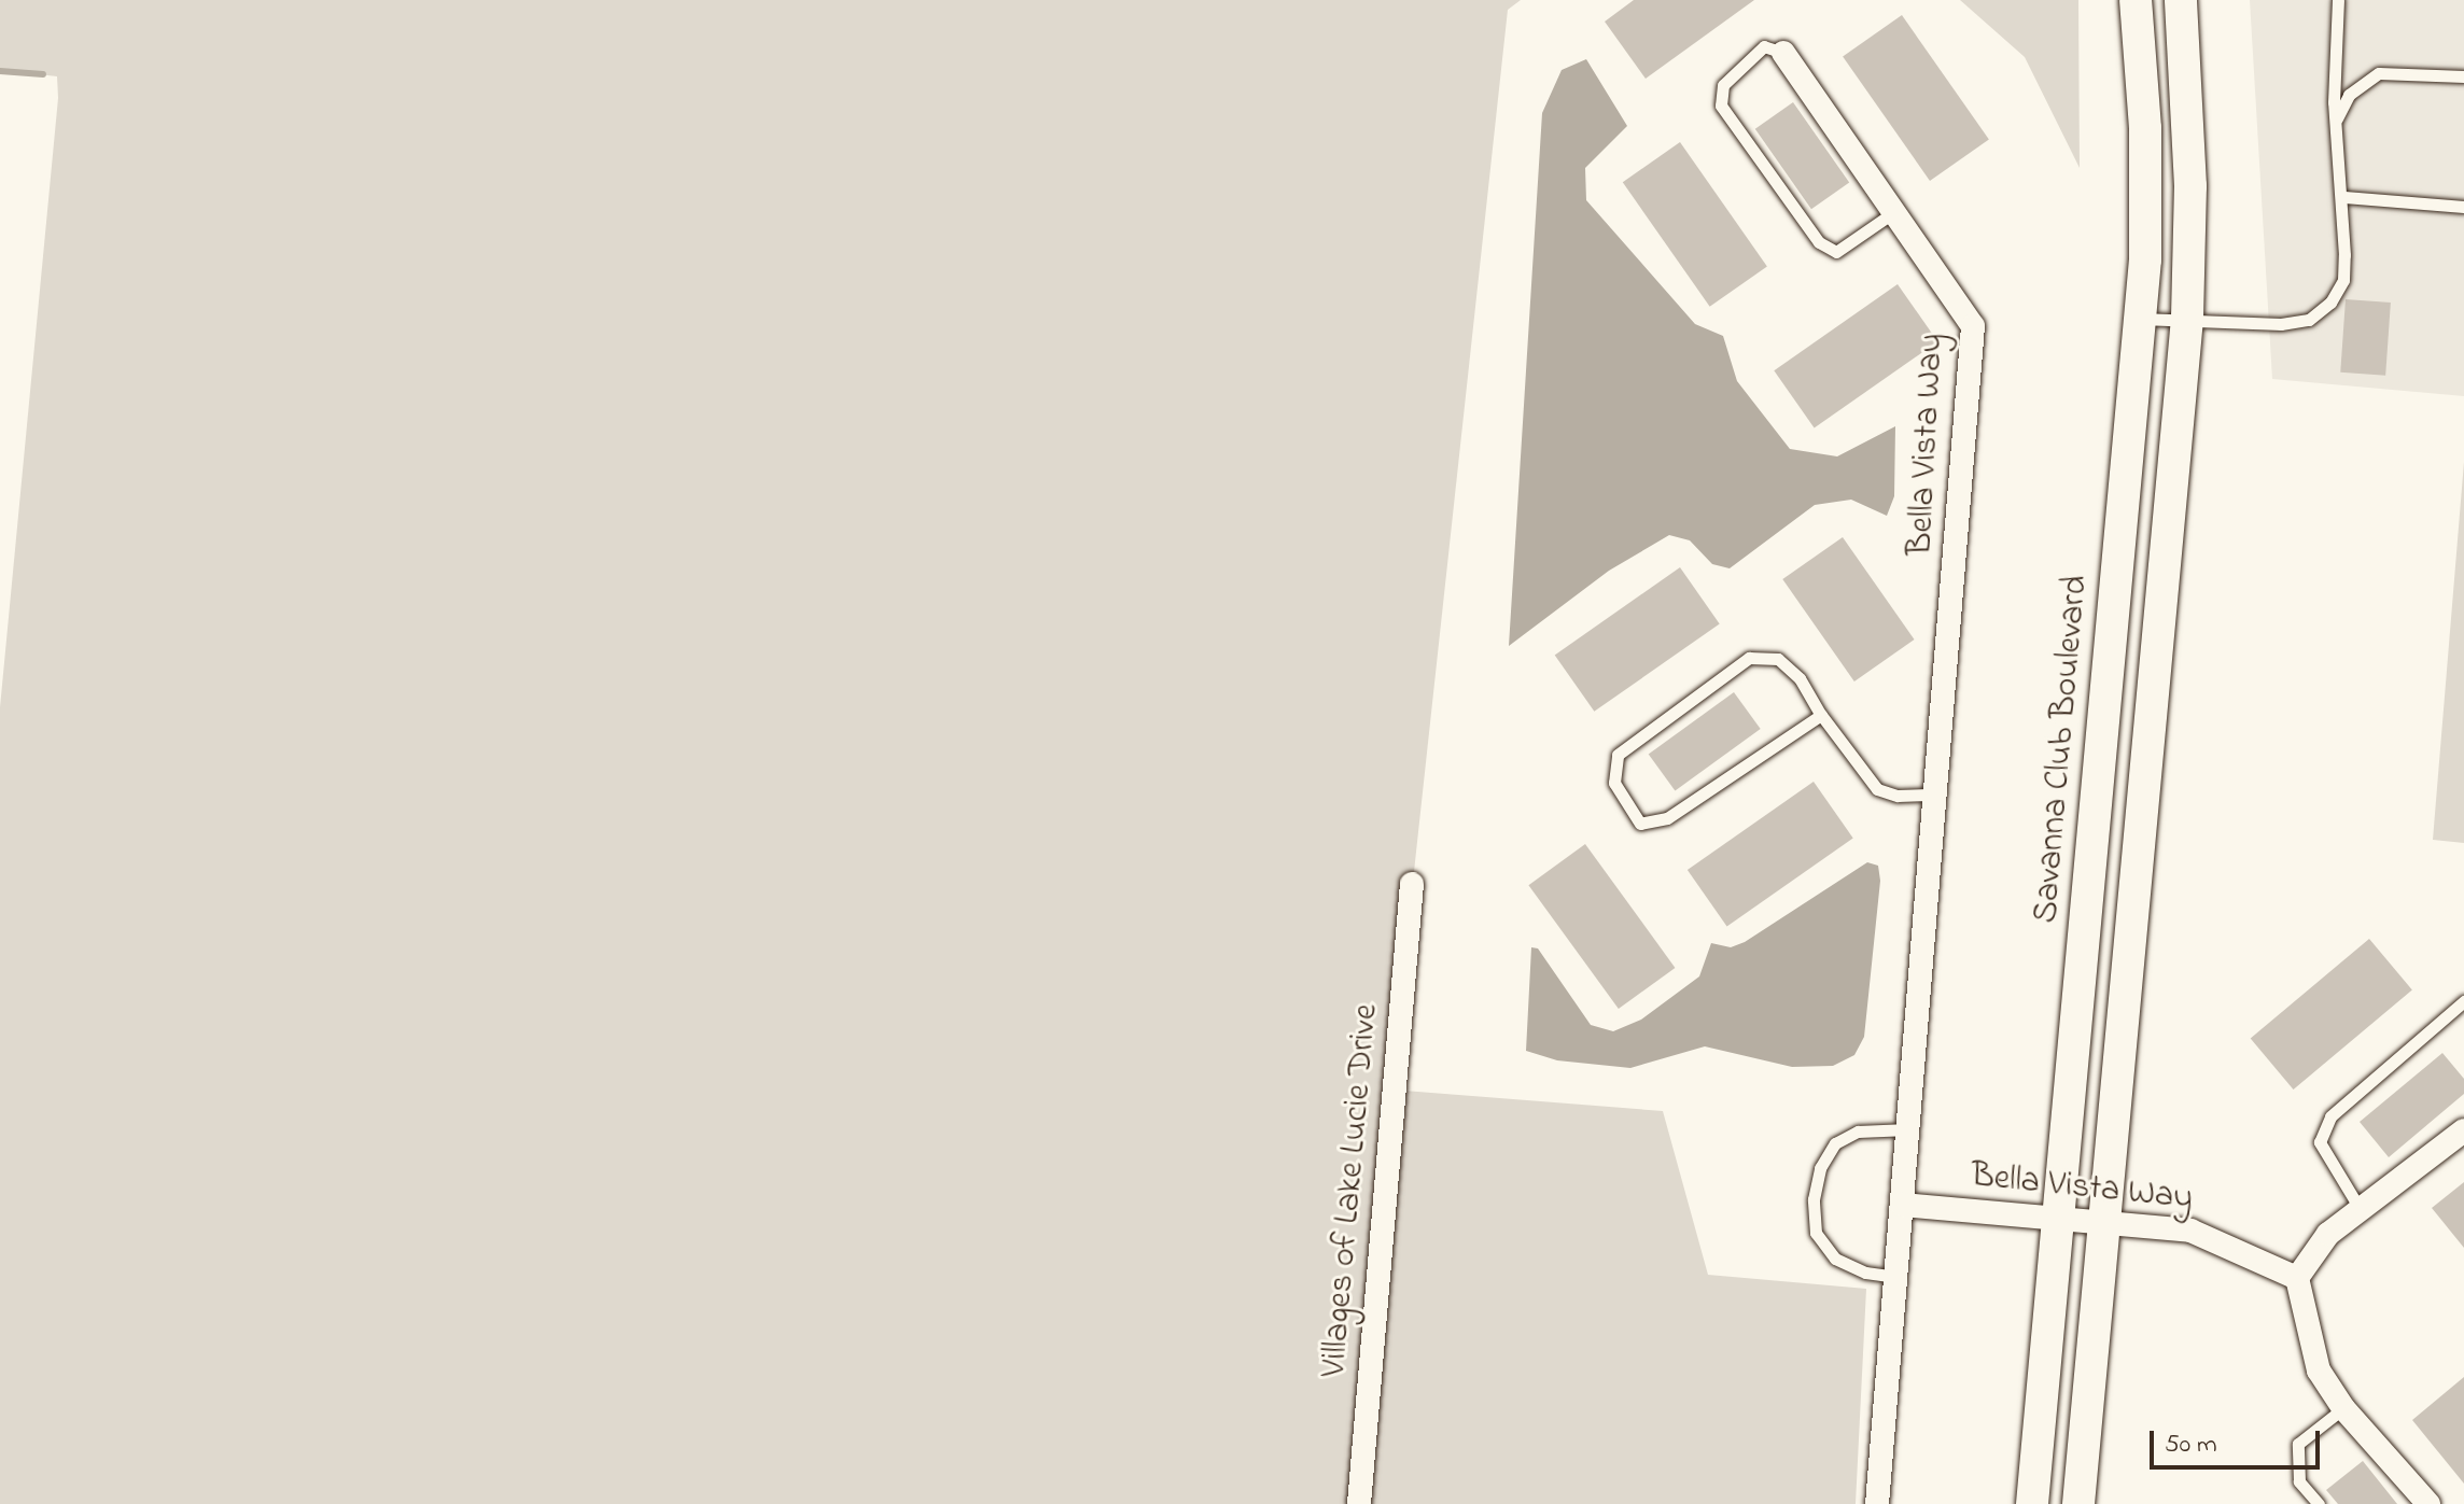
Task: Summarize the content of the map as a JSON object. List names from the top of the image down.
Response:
{
  "streets": {
    "street": ["Bella Vista Way", "Savanna Club Boulevard", "Villages of Lake Lucie Drive"]
  },
  "crossings": [
    ["Bella Vista Way", "Savanna Club Boulevard"]
  ],
  "scale_bar": "50 m"
}
